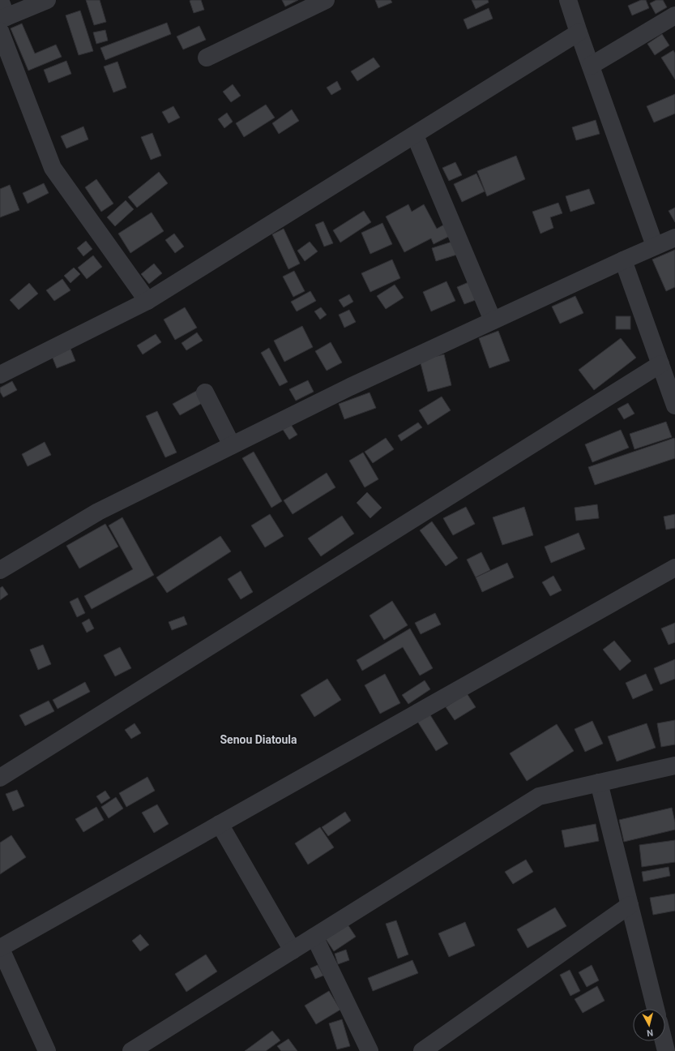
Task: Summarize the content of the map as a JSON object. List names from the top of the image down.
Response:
{
  "districts": ["Senou Diatoula"],
  "north": "bottom"
}
